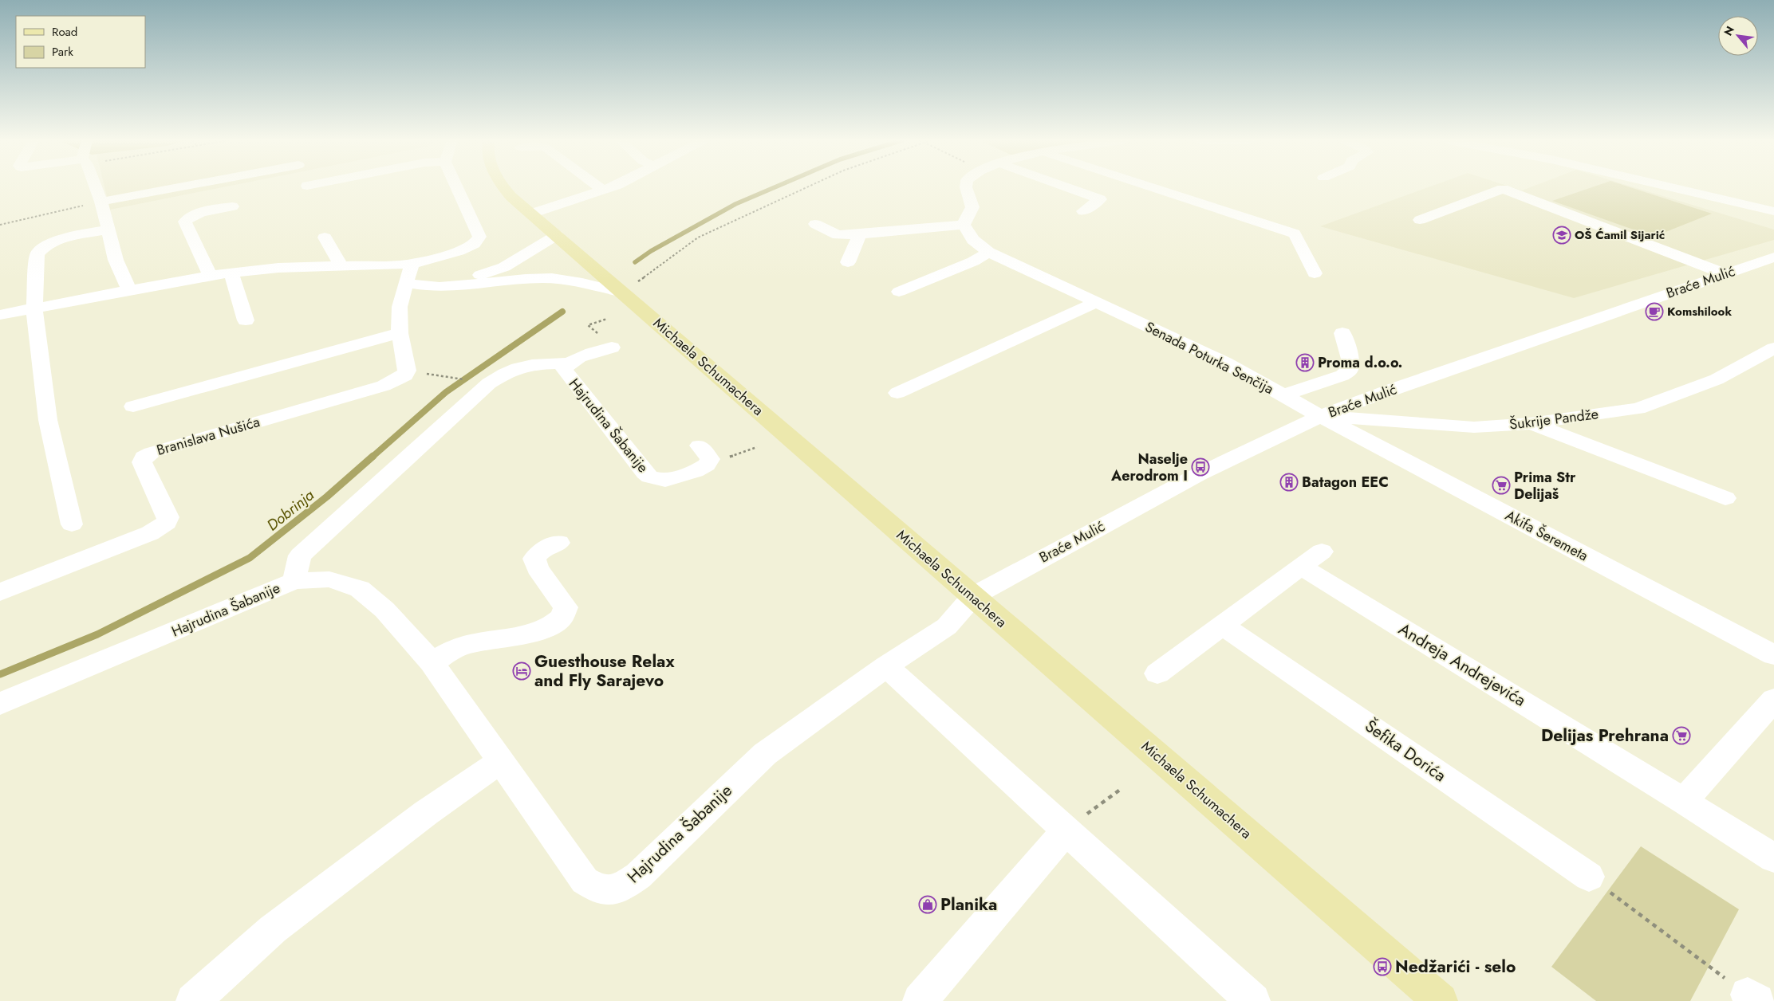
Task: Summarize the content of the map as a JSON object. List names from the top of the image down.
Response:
{
  "streets": {
    "main road": ["Michaela Schumachera"],
    "street": [
      "Braće Mulić",
      "Senada Poturka Senčija",
      "Šukrije Pandže",
      "Hajrudina Šabanije",
      "Branislava Nušića",
      "Akifa Šeremeta",
      "Andreja Andrejevića",
      "Šefika Dorića"
    ]
  },
  "crossings": [
    ["Braće Mulić", "Senada Poturka Senčija"],
    ["Braće Mulić", "Michaela Schumachera"],
    ["Braće Mulić", "Šukrije Pandže"],
    ["Braće Mulić", "Hajrudina Šabanije"],
    ["Braće Mulić", "Akifa Šeremeta"],
    ["Senada Poturka Senčija", "Šukrije Pandže"],
    ["Senada Poturka Senčija", "Akifa Šeremeta"],
    ["Michaela Schumachera", "Hajrudina Šabanije"],
    ["Šukrije Pandže", "Akifa Šeremeta"]
  ],
  "water": ["Dobrinja"],
  "places": {
    "school or university": ["OŠ Ćamil Sijarić"],
    "cafe": ["Komshilook"],
    "building": ["Proma d.o.o.", "Batagon EEC"],
    "bus stop": ["Naselje Aerodrom I", "Nedžarići - selo"],
    "supermarket": ["Prima Str Delijaš", "Delijas Prehrana"],
    "hotel": ["Guesthouse Relax and Fly Sarajevo"],
    "shop": ["Planika"]
  },
  "legend": ["Road", "Park"],
  "north": "top left"
}
